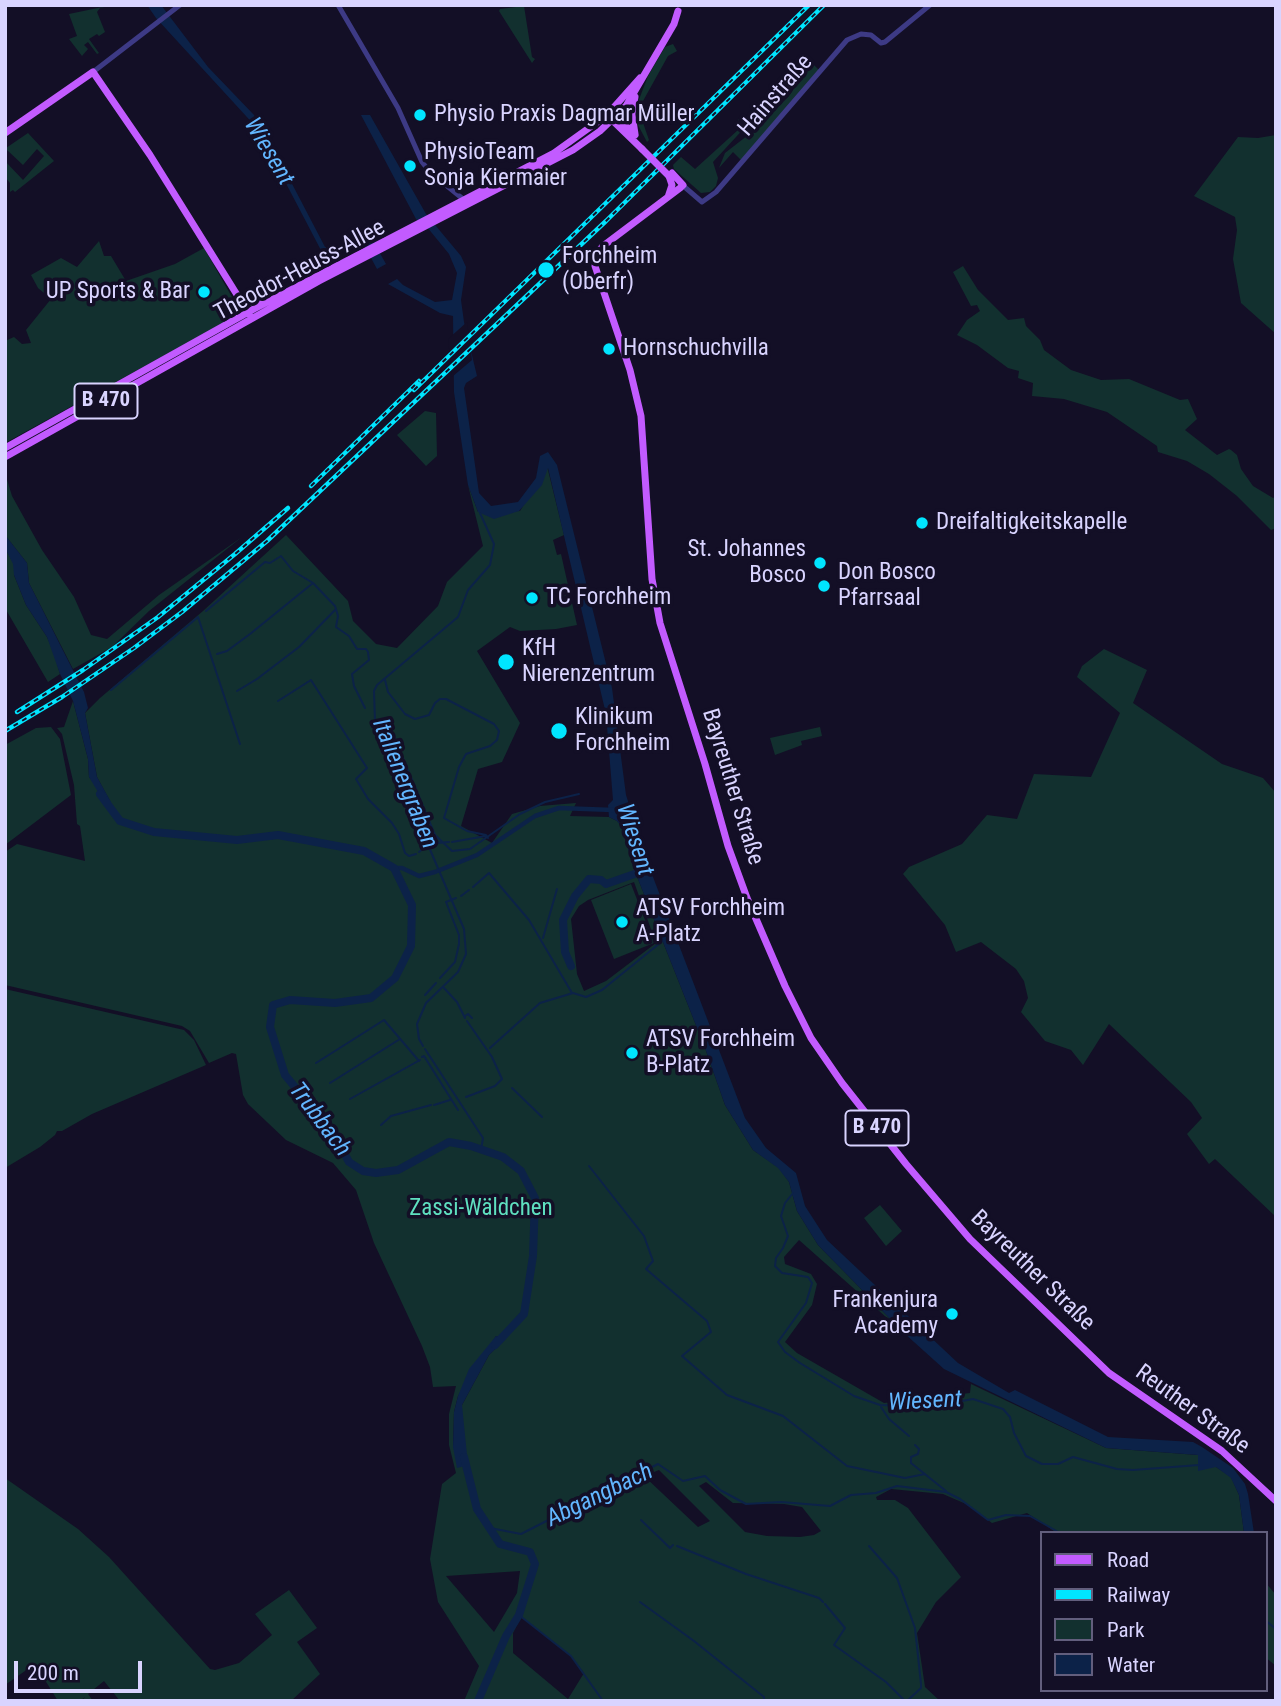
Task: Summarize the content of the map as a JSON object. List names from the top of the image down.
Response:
{
  "streets": {
    "main road": [
      "Theodor-Heuss-Allee",
      "B 470",
      "Bayreuther Straße",
      "Reuther Straße"
    ],
    "street": ["Hainstraße"]
  },
  "crossings": [
    ["Hainstraße", "Bayreuther Straße"],
    ["Theodor-Heuss-Allee", "B 470"],
    ["Bayreuther Straße", "Reuther Straße"]
  ],
  "water": [
    "Wiesent",
    "Italienergraben",
    "Trubbach",
    "Abgangbach"
  ],
  "parks": ["Zassi-Wäldchen"],
  "places": [
    "Physio Praxis Dagmar Müller",
    "PhysioTeam Sonja Kiermaier",
    "Forchheim (Oberfr)",
    "UP Sports & Bar",
    "Hornschuchvilla",
    "Dreifaltigkeitskapelle",
    "St. Johannes Bosco",
    "Don Bosco Pfarrsaal",
    "TC Forchheim",
    "KfH Nierenzentrum",
    "Klinikum Forchheim",
    "ATSV Forchheim A-Platz",
    "ATSV Forchheim B-Platz",
    "Frankenjura Academy"
  ],
  "legend": [
    "Road",
    "Railway",
    "Park",
    "Water"
  ],
  "scale_bar": "200 m"
}
